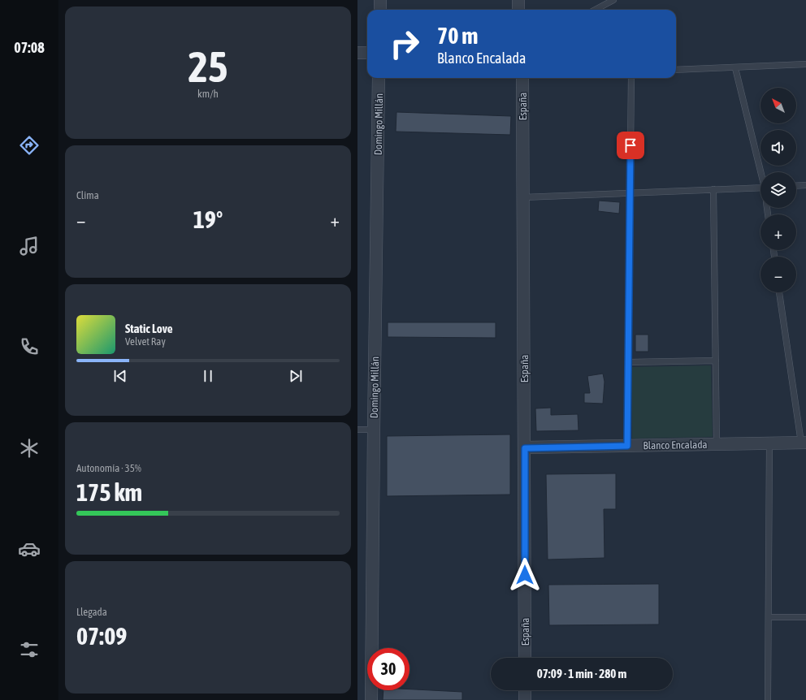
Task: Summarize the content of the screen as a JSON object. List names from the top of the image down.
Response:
{
  "streets": {
    "street": ["España", "Domingo Millán", "Blanco Encalada"]
  },
  "crossings": [
    ["España", "Blanco Encalada"]
  ],
  "north": "top left",
  "page": {
    "tabs": "07:08",
    "tile": [
      ["25", "km/h"],
      "Clima",
      ["Autonomía · 35%", "175 km"],
      ["Llegada", "07:09"]
    ],
    "turn": ["70 m", "Blanco Encalada"],
    "map_buttons": ["+", "−"],
    "heat": ["−", "19°", "+"],
    "song": ["Static Love", "Velvet Ray"],
    "limit": "30",
    "trip": "07:09 · 1 min · 280 m"
  }
}
